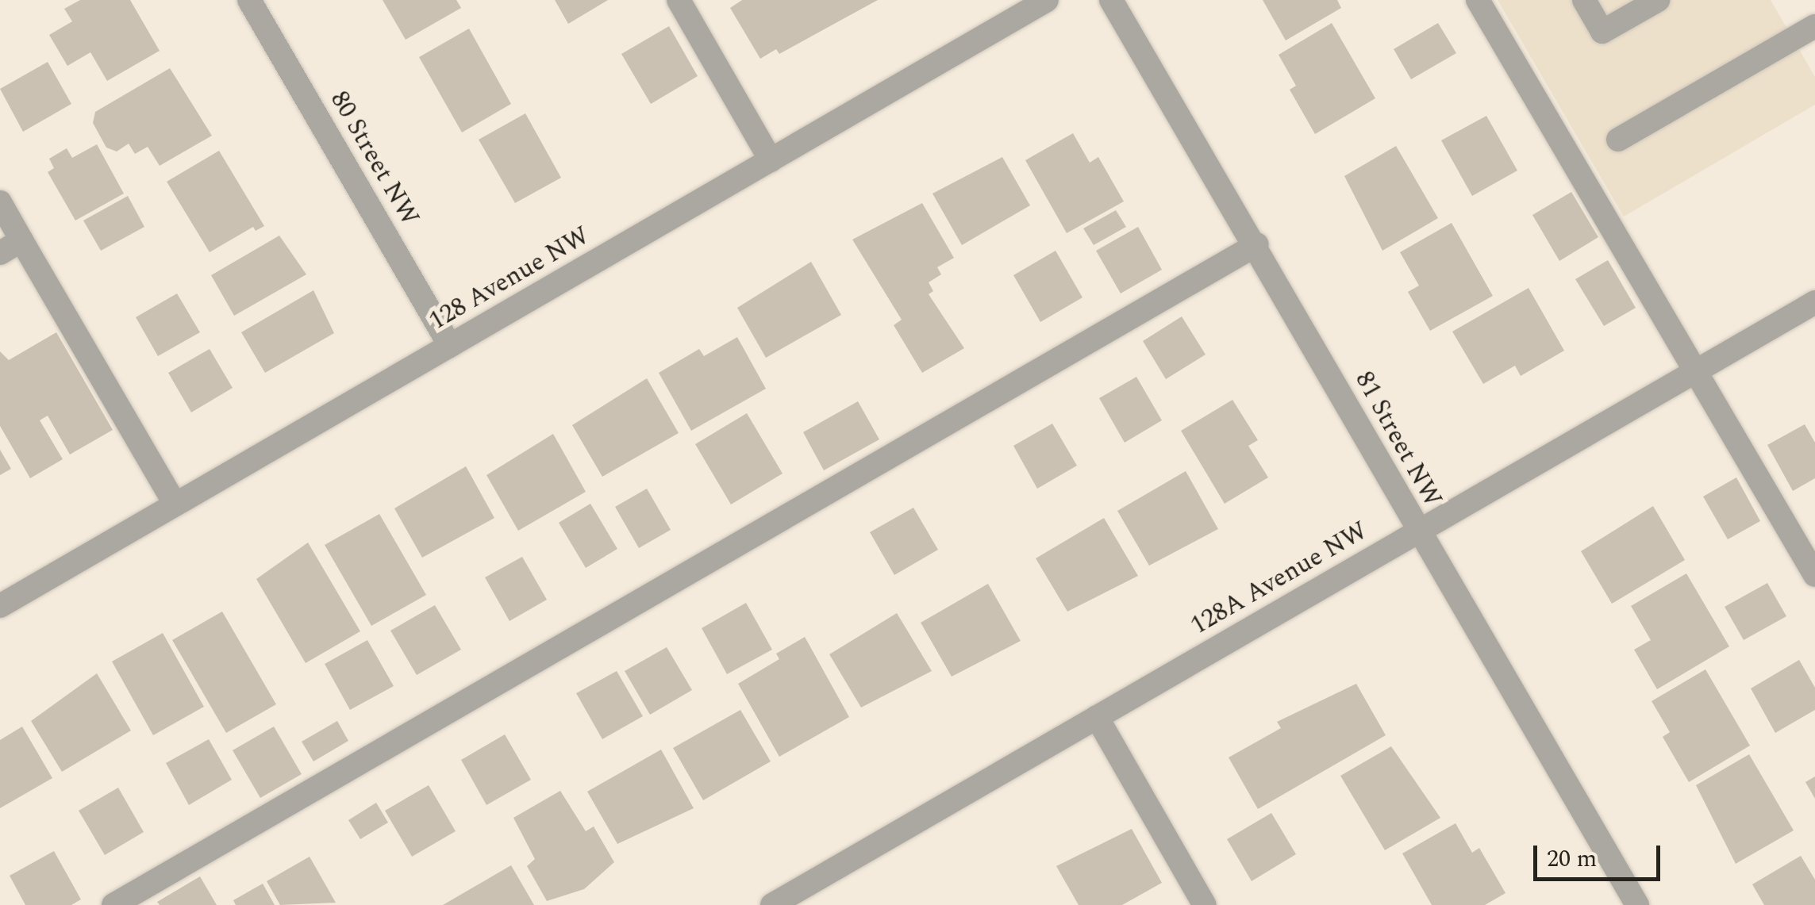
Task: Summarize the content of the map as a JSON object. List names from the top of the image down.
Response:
{
  "streets": {
    "street": [
      "80 Street NW",
      "128 Avenue NW",
      "81 Street NW",
      "128A Avenue NW"
    ]
  },
  "crossings": [
    ["80 Street NW", "128 Avenue NW"],
    ["81 Street NW", "128A Avenue NW"]
  ],
  "scale_bar": "20 m"
}
